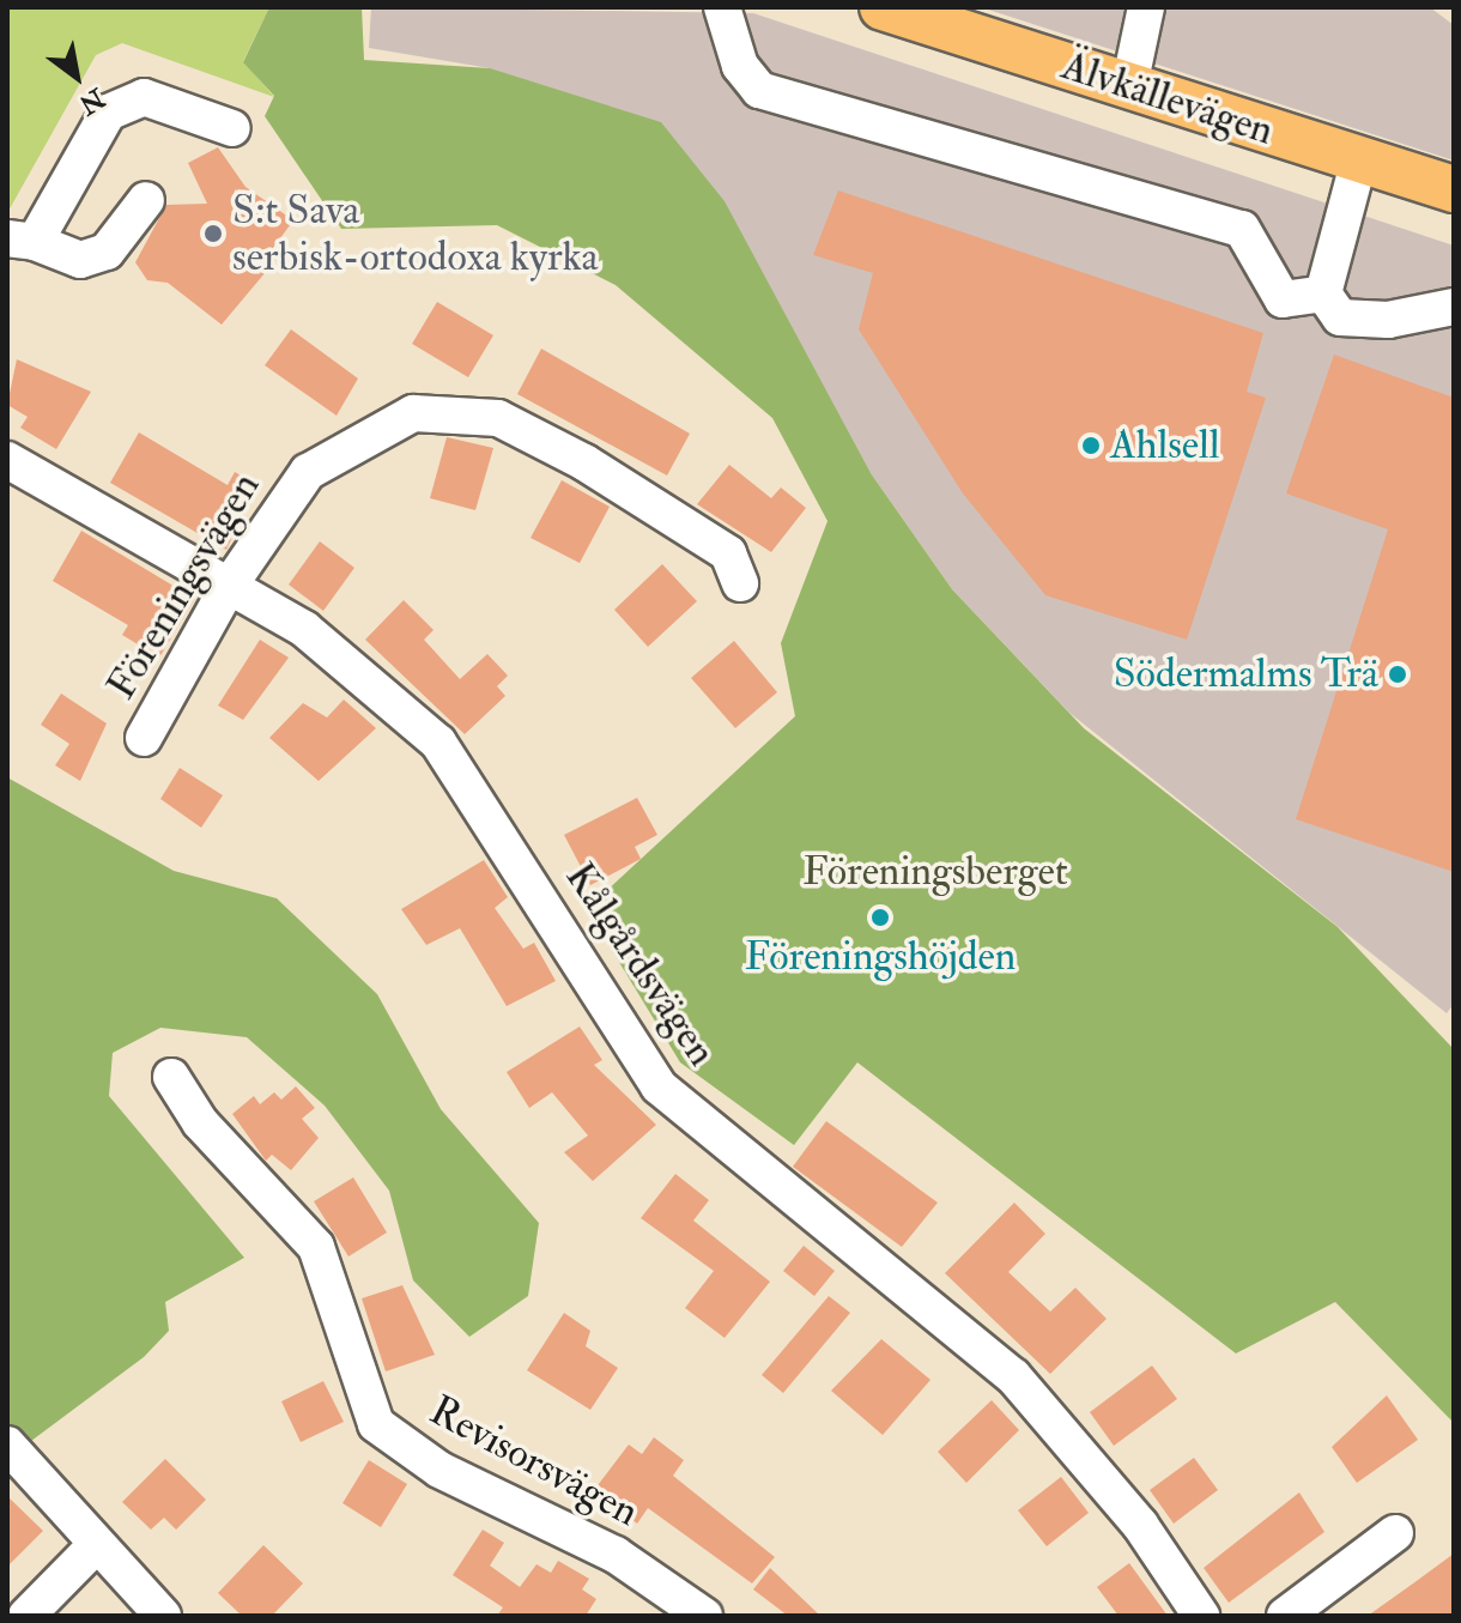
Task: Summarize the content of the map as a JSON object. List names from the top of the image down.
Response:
{
  "streets": {
    "main road": ["Älvkällevägen"],
    "street": ["Föreningsvägen", "Kålgårdsvägen", "Revisorsvägen"]
  },
  "crossings": [
    ["Föreningsvägen", "Kålgårdsvägen"]
  ],
  "parks": ["Föreningsberget"],
  "places": [
    "S:t Sava serbisk-ortodoxa kyrka",
    "Ahlsell",
    "Södermalms Trä",
    "Föreningshöjden"
  ],
  "north": "bottom right"
}
